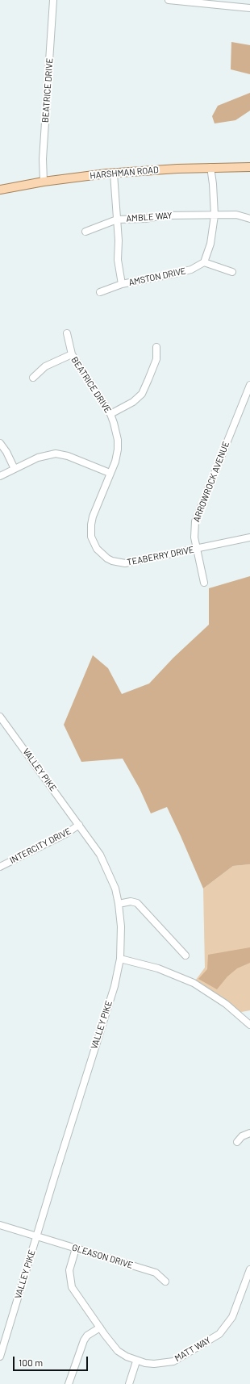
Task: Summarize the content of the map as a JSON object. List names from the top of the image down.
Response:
{
  "streets": {
    "main road": ["HARSHMAN ROAD"],
    "street": [
      "BEATRICE DRIVE",
      "AMBLE WAY",
      "AMSTON DRIVE",
      "ARROWROCK AVENUE",
      "TEABERRY DRIVE",
      "VALLEY PIKE",
      "INTERCITY DRIVE",
      "GLEASON DRIVE",
      "MATT WAY"
    ]
  },
  "crossings": [
    ["BEATRICE DRIVE", "HARSHMAN ROAD"],
    ["BEATRICE DRIVE", "TEABERRY DRIVE"],
    ["ARROWROCK AVENUE", "TEABERRY DRIVE"],
    ["VALLEY PIKE", "INTERCITY DRIVE"],
    ["VALLEY PIKE", "GLEASON DRIVE"],
    ["GLEASON DRIVE", "MATT WAY"]
  ],
  "scale_bar": "100 m"
}
